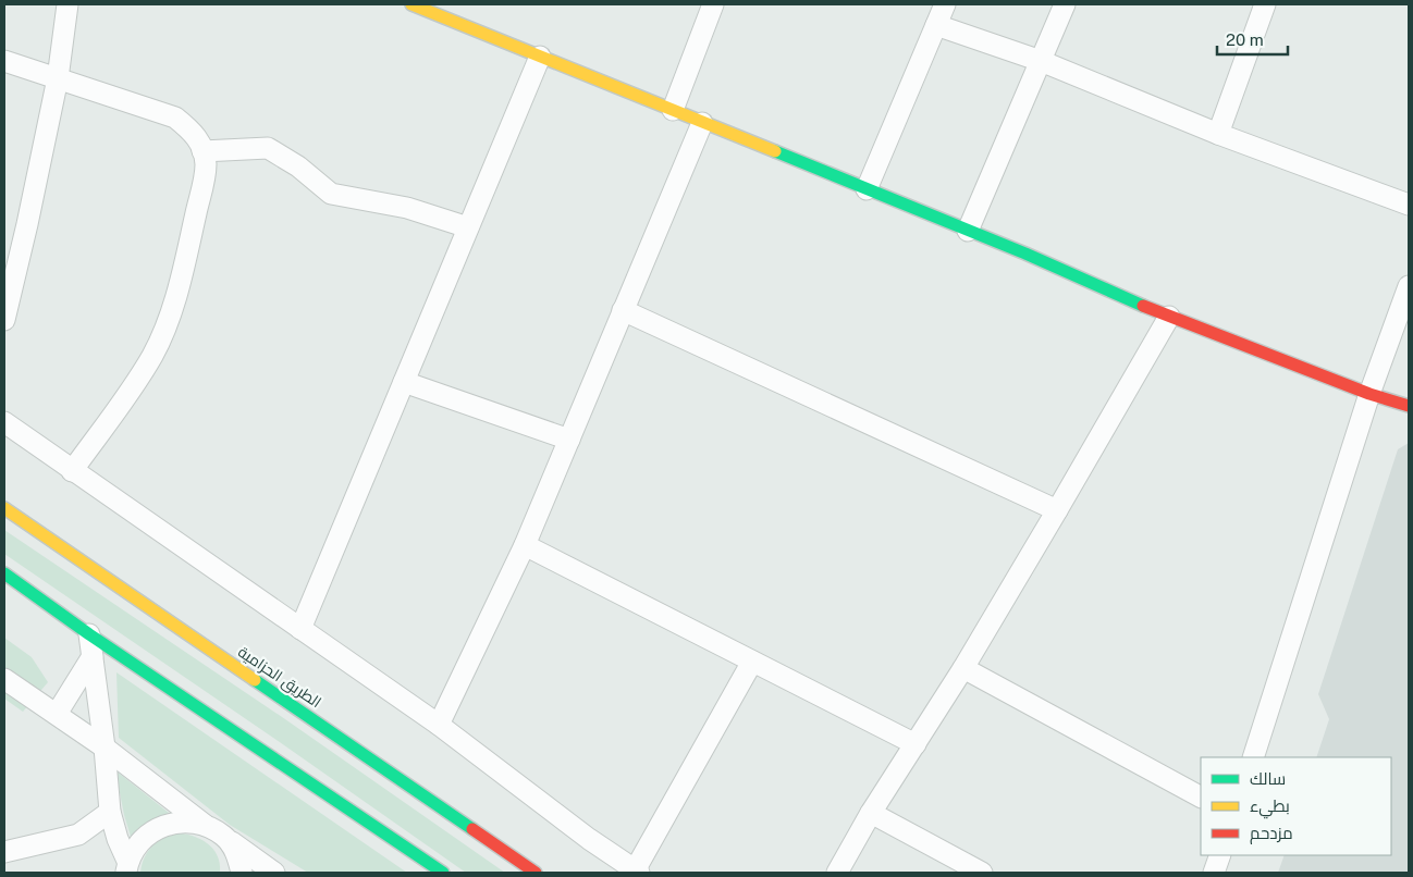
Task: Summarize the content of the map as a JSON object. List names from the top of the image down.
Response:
{
  "streets": {
    "main road": ["الطريق الحزامية"]
  },
  "legend": ["سالك", "بطيء", "مزدحم"],
  "scale_bar": "20 m"
}
